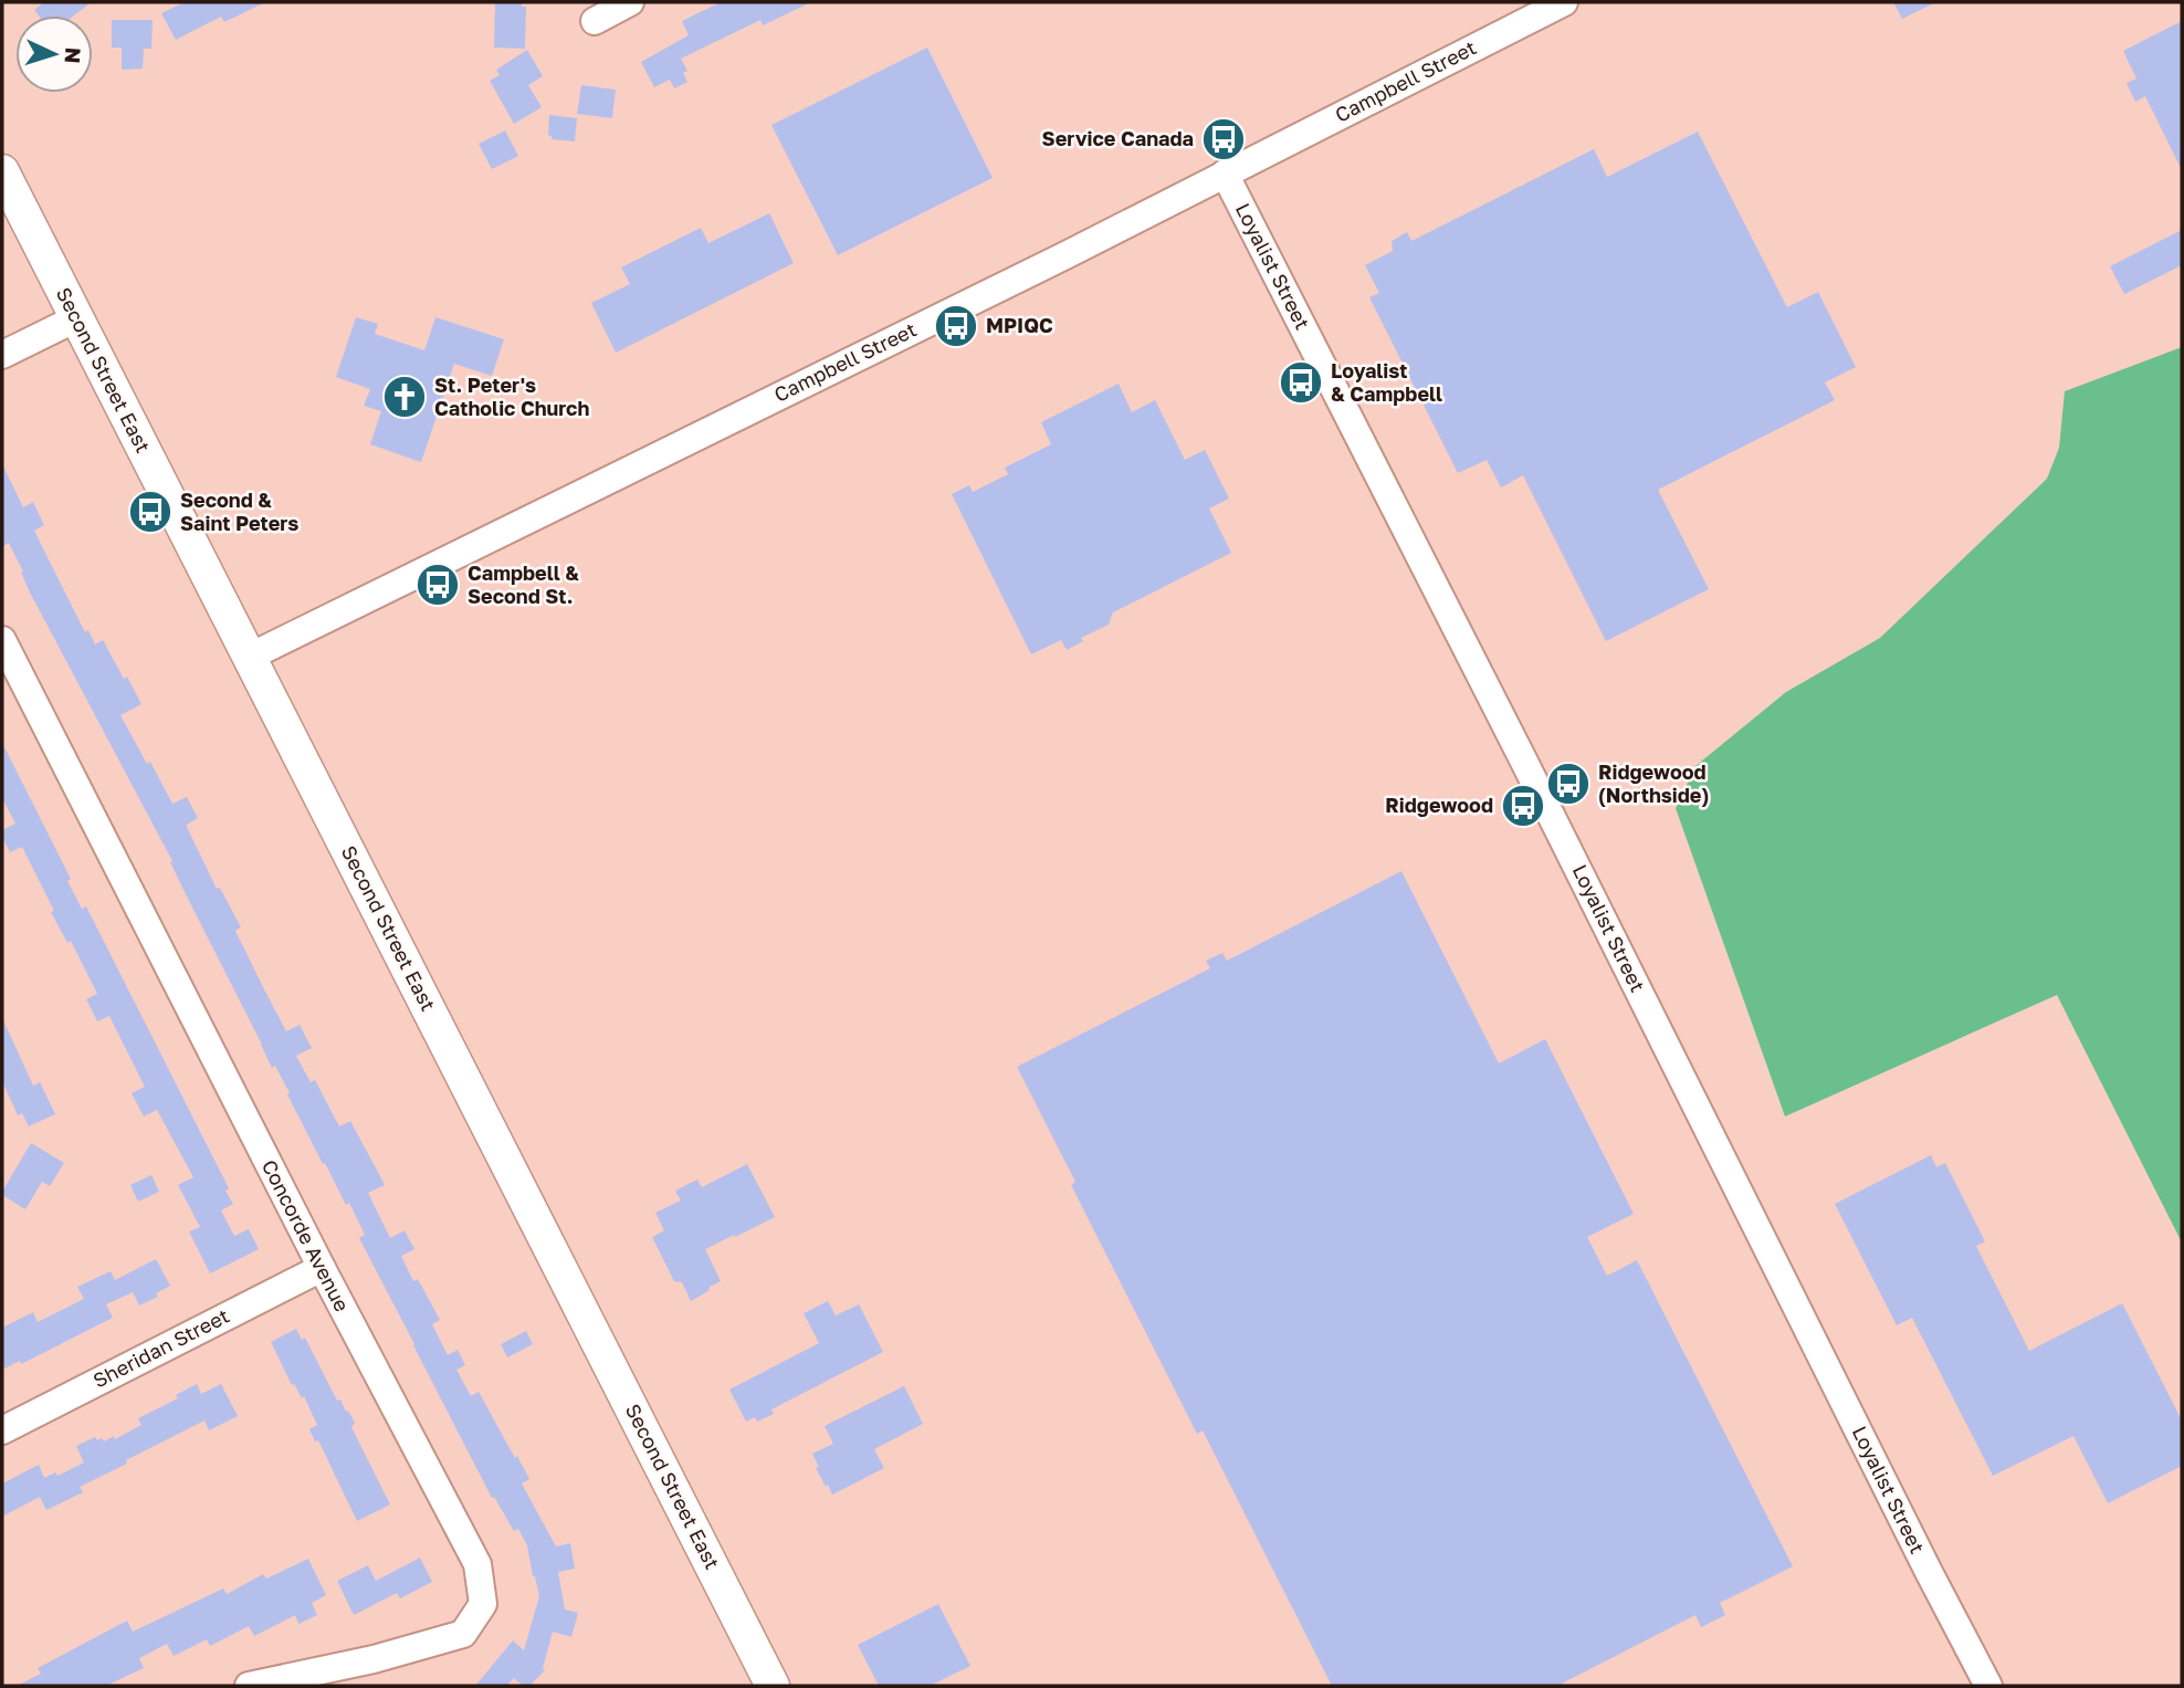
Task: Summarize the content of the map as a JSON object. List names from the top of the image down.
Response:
{
  "streets": {
    "main road": ["Second Street East"],
    "street": [
      "Campbell Street",
      "Loyalist Street",
      "Concorde Avenue",
      "Sheridan Street"
    ]
  },
  "crossings": [
    ["Campbell Street", "Loyalist Street"],
    ["Campbell Street", "Second Street East"],
    ["Concorde Avenue", "Sheridan Street"]
  ],
  "places": {
    "bus stop": [
      "Service Canada",
      "MPIQC",
      "Loyalist & Campbell",
      "Second & Saint Peters",
      "Campbell & Second St.",
      "Ridgewood (Northside)",
      "Ridgewood"
    ],
    "church": ["St. Peter's Catholic Church"]
  },
  "north": "right"
}
